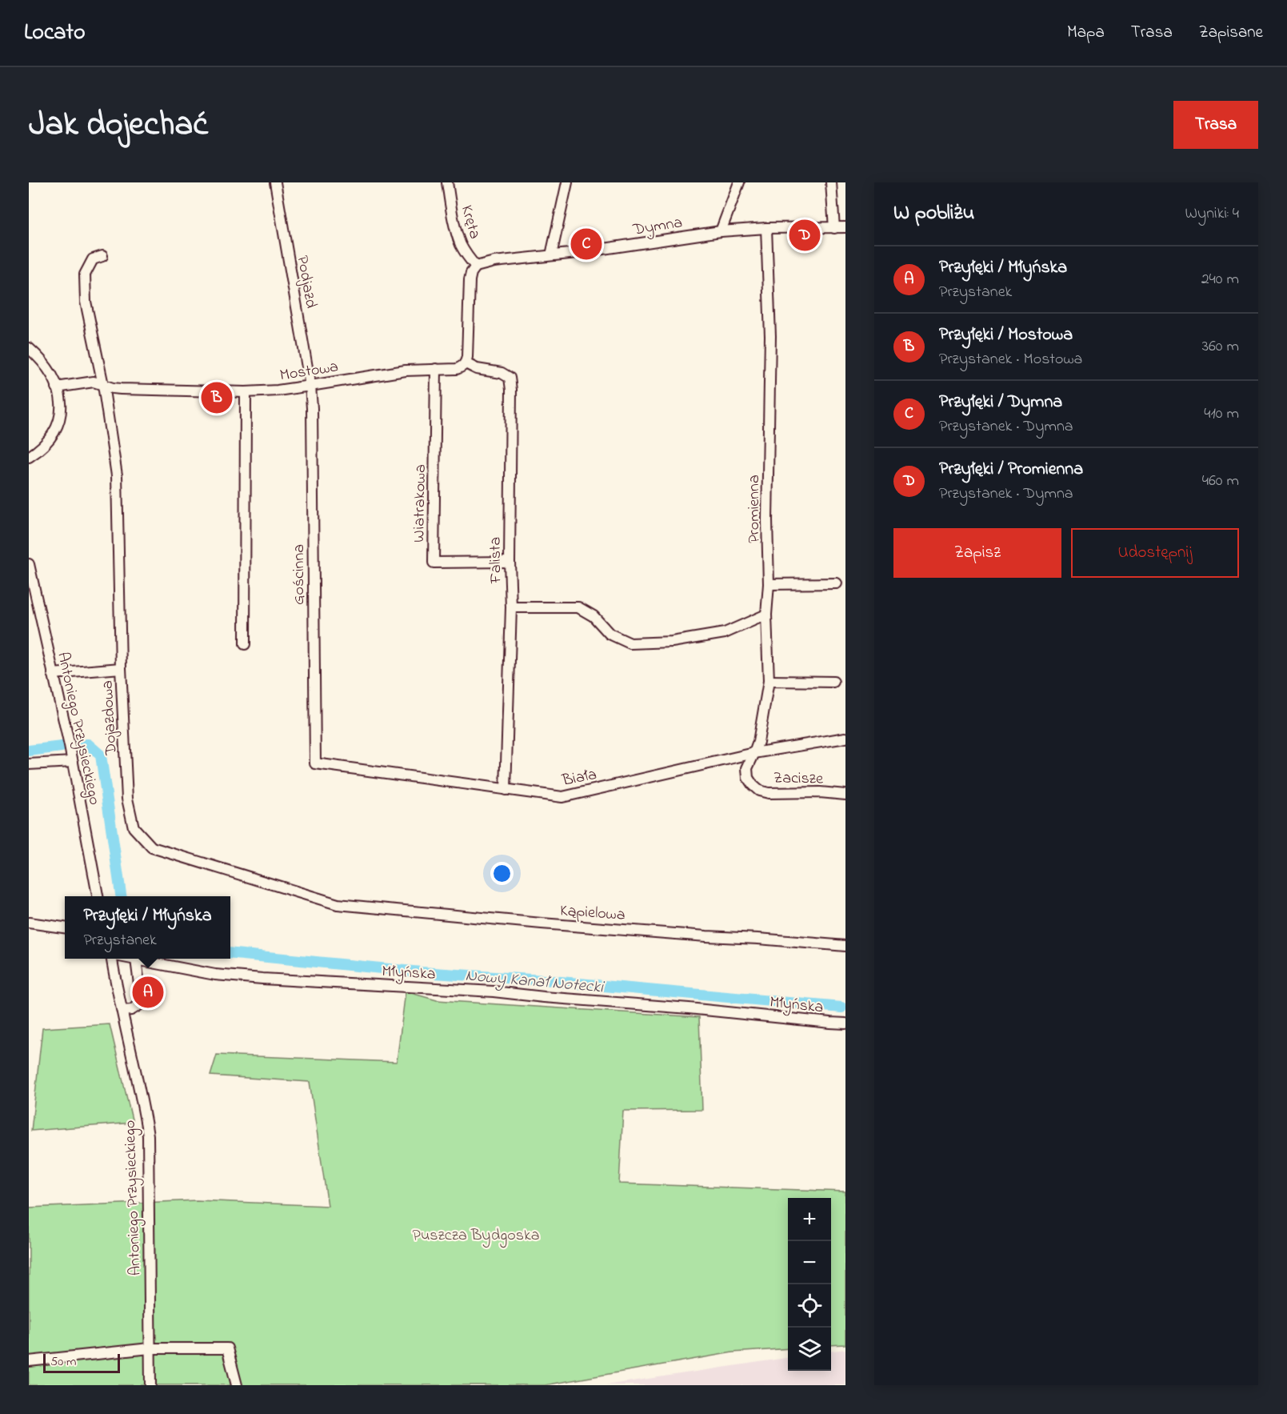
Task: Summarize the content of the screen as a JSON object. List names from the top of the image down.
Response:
{
  "streets": {
    "street": [
      "Kręta",
      "Dymna",
      "Podjazd",
      "Mostowa",
      "Wiatrakowa",
      "Promienna",
      "Falista",
      "Gościnna",
      "Dojazdowa",
      "Antoniego Przysieckiego",
      "Biała",
      "Zacisze",
      "Kąpielowa",
      "Młyńska"
    ]
  },
  "crossings": [
    ["Kręta", "Dymna"],
    ["Dymna", "Promienna"],
    ["Podjazd", "Mostowa"],
    ["Podjazd", "Gościnna"],
    ["Mostowa", "Wiatrakowa"],
    ["Mostowa", "Falista"],
    ["Mostowa", "Gościnna"],
    ["Mostowa", "Dojazdowa"],
    ["Wiatrakowa", "Falista"],
    ["Promienna", "Biała"],
    ["Promienna", "Zacisze"],
    ["Falista", "Biała"],
    ["Gościnna", "Biała"],
    ["Dojazdowa", "Kąpielowa"]
  ],
  "water": ["Nowy Kanał Notecki"],
  "parks": ["Puszcza Bydgoska"],
  "scale_bar": "50 m",
  "page": {
    "header": "Locato",
    "nav": ["Mapa", "Trasa", "Zapisane"],
    "title": "Jak dojechać",
    "buttons": [
      "Trasa",
      ["Zapisz", "Udostępnij"]
    ],
    "heading": ["W pobliżu", "Wyniki: 4"],
    "pins": [
      "D",
      "C",
      "B",
      "A"
    ],
    "list": [
      {
        "mark": "A",
        "name": "Przyłęki / Młyńska",
        "note": "Przystanek",
        "value": "240 m"
      },
      {
        "mark": "B",
        "name": "Przyłęki / Mostowa",
        "note": "Przystanek · Mostowa",
        "value": "360 m"
      },
      {
        "mark": "C",
        "name": "Przyłęki / Dymna",
        "note": "Przystanek · Dymna",
        "value": "410 m"
      },
      {
        "mark": "D",
        "name": "Przyłęki / Promienna",
        "note": "Przystanek · Dymna",
        "value": "460 m"
      }
    ],
    "popup": ["Przyłęki / Młyńska", "Przystanek"],
    "map_buttons": ["+", "−"],
    "scale": "50 m"
  }
}
